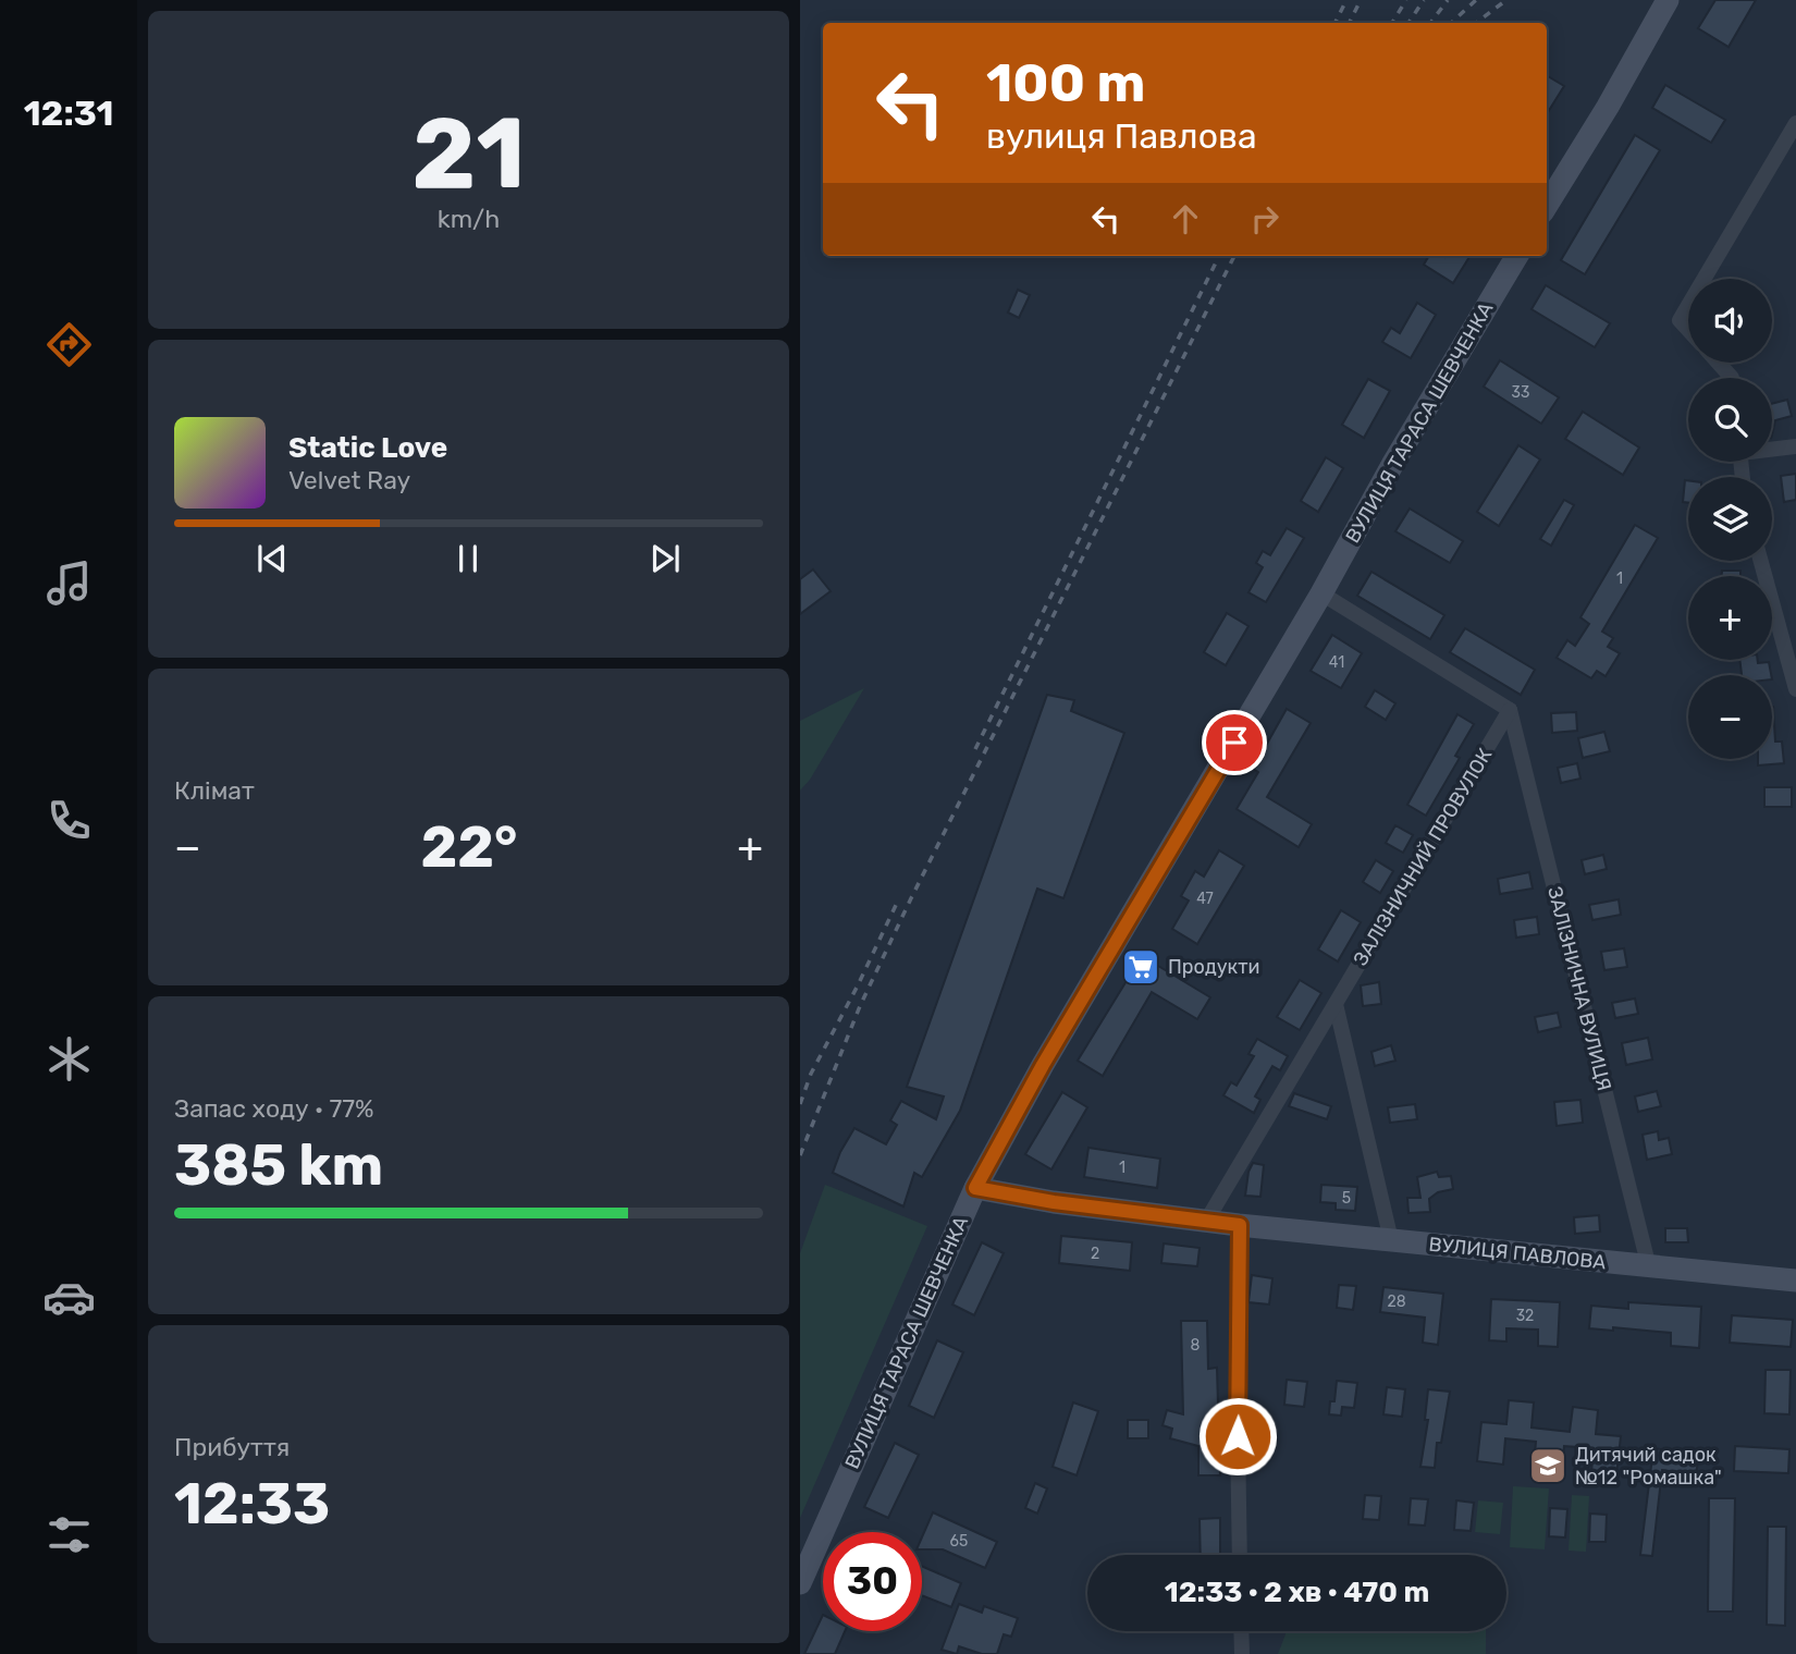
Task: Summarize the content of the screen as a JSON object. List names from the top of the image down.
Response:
{
  "streets": {
    "main road": ["ВУЛИЦЯ ТАРАСА ШЕВЧЕНКА", "ВУЛИЦЯ ПАВЛОВА"],
    "street": ["ЗАЛІЗНИЧНИЙ ПРОВУЛОК", "ЗАЛІЗНИЧНА ВУЛИЦЯ"]
  },
  "crossings": [
    ["ВУЛИЦЯ ТАРАСА ШЕВЧЕНКА", "ВУЛИЦЯ ПАВЛОВА"],
    ["ЗАЛІЗНИЧНИЙ ПРОВУЛОК", "ЗАЛІЗНИЧНА ВУЛИЦЯ"],
    ["ЗАЛІЗНИЧНИЙ ПРОВУЛОК", "ВУЛИЦЯ ПАВЛОВА"],
    ["ЗАЛІЗНИЧНА ВУЛИЦЯ", "ВУЛИЦЯ ПАВЛОВА"]
  ],
  "places": {
    "supermarket": ["Продукти"],
    "school or university": ["Дитячий садок №12 \"Ромашка\""]
  },
  "house_numbers": [
    "33",
    "1",
    "41",
    "47",
    "1",
    "5",
    "2",
    "28",
    "32",
    "8",
    "65"
  ],
  "page": {
    "tabs": "12:31",
    "tile": [
      ["21", "km/h"],
      "Клімат",
      ["Запас ходу · 77%", "385 km"],
      ["Прибуття", "12:33"]
    ],
    "turn": ["100 m", "вулиця Павлова"],
    "map_buttons": ["+", "−"],
    "song": ["Static Love", "Velvet Ray"],
    "heat": ["−", "22°", "+"],
    "limit": "30",
    "trip": "12:33 · 2 хв · 470 m"
  }
}
